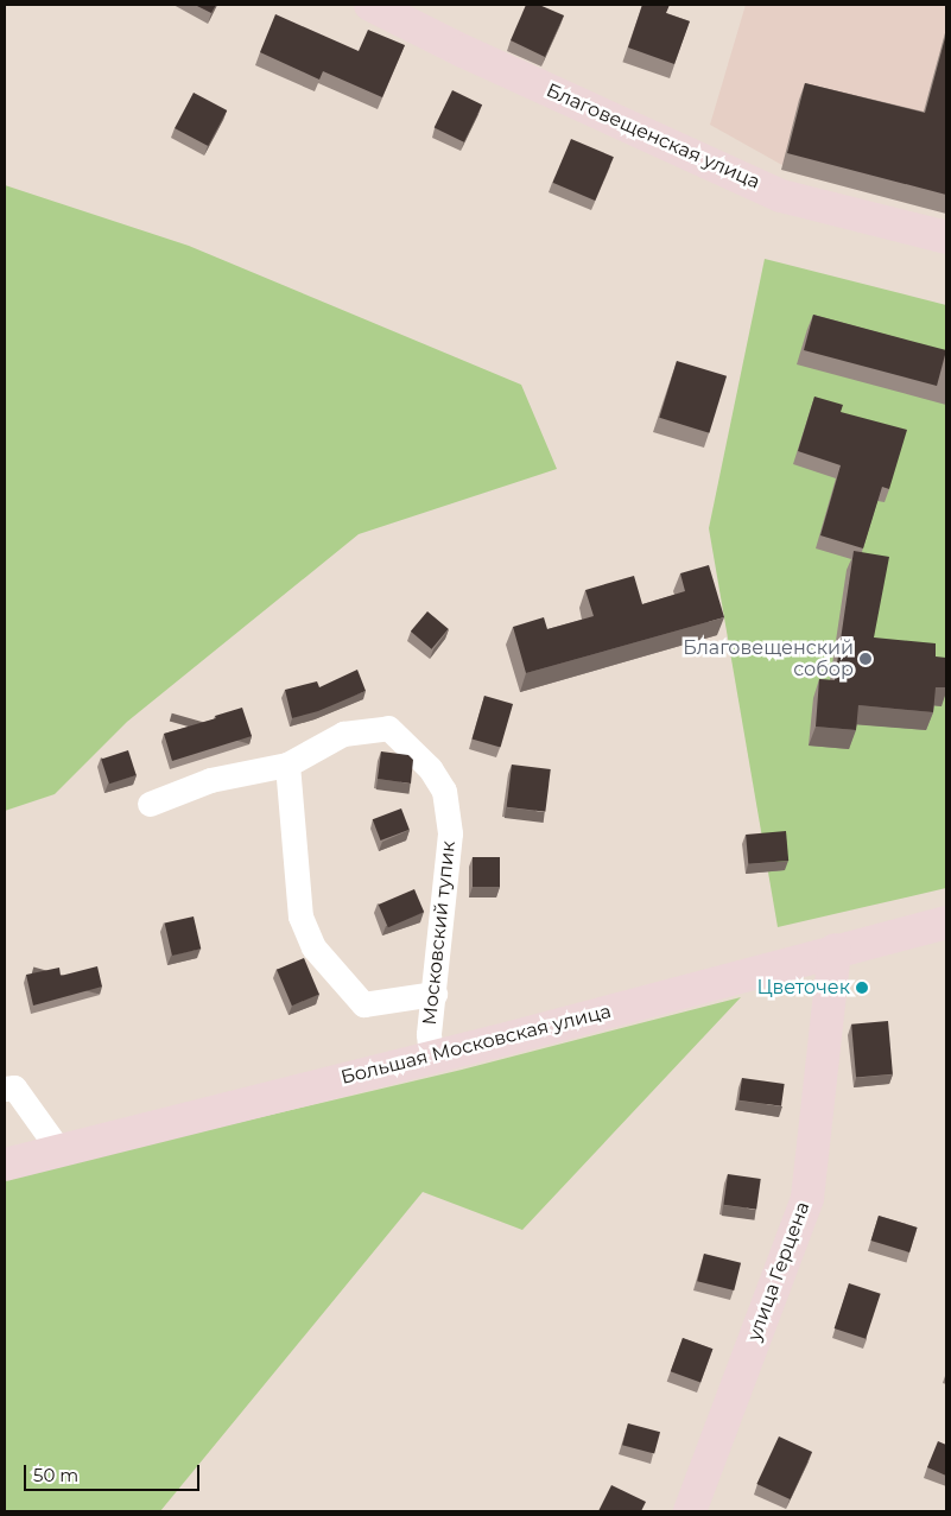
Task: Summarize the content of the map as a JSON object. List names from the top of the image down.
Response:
{
  "streets": {
    "main road": ["Благовещенская улица", "Большая Московская улица", "улица Герцена"],
    "street": ["Московский тупик"]
  },
  "crossings": [
    ["Московский тупик", "Большая Московская улица"],
    ["Большая Московская улица", "улица Герцена"]
  ],
  "places": ["Благовещенский собор", "Цветочек"],
  "scale_bar": "50 m"
}
